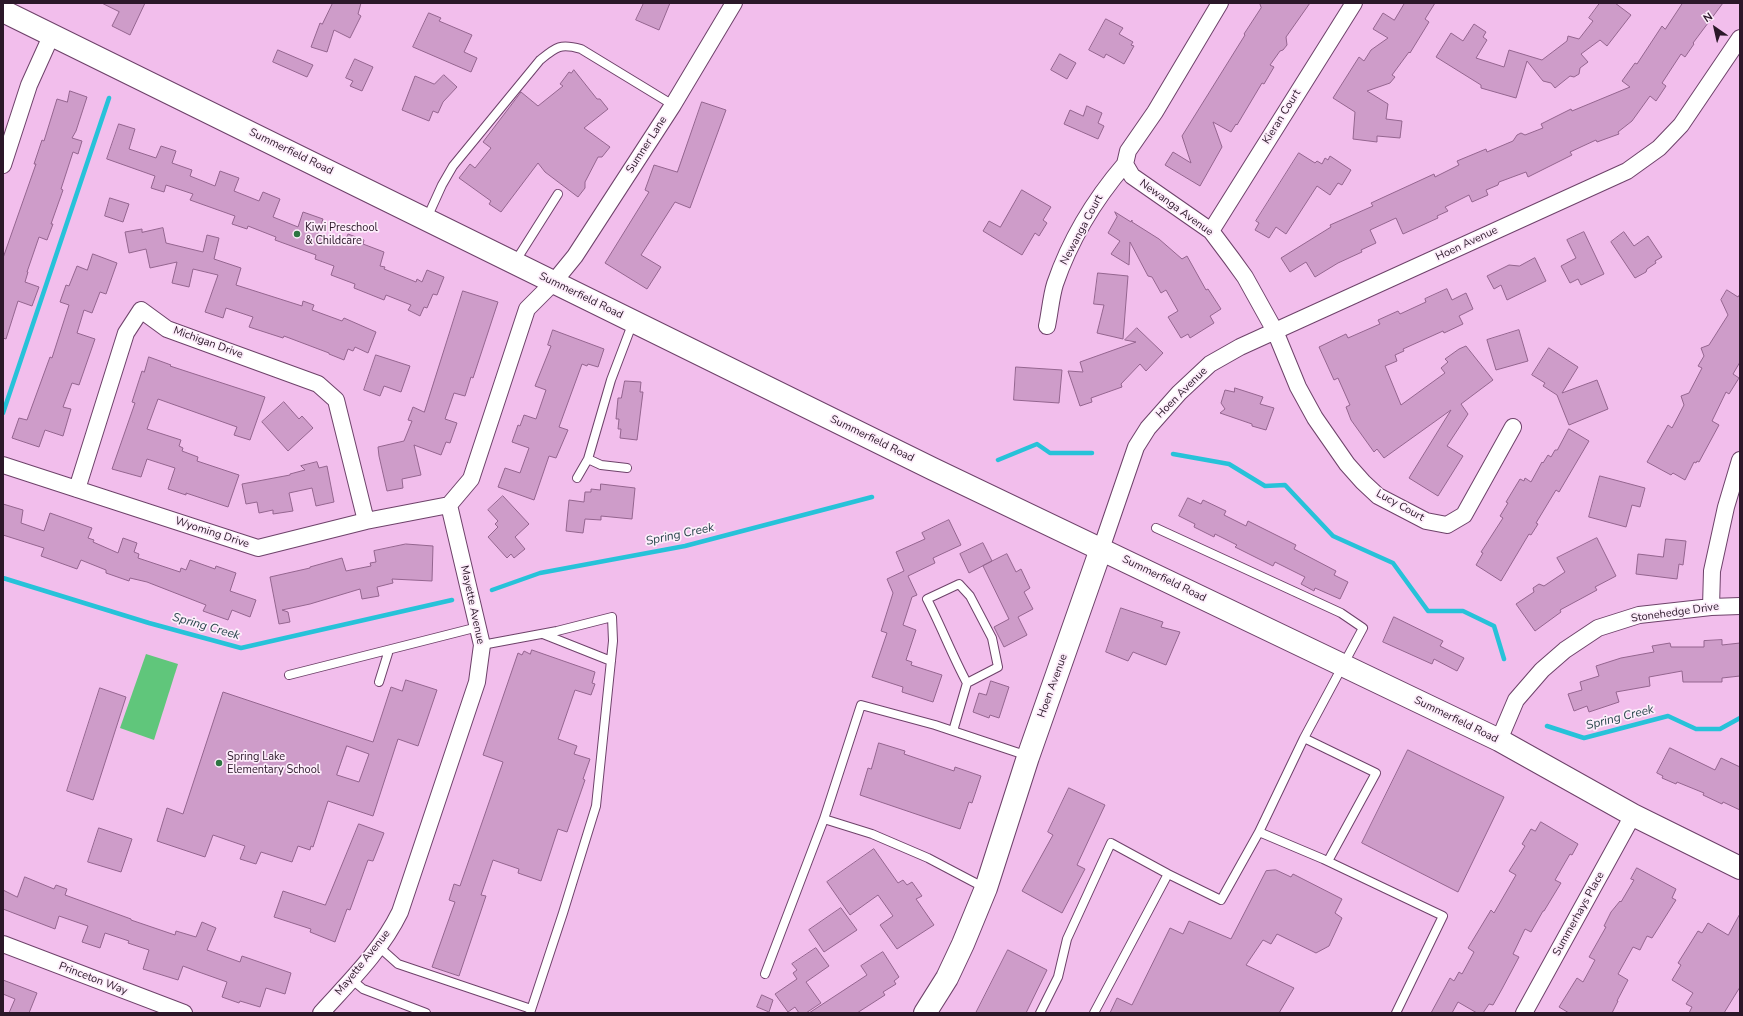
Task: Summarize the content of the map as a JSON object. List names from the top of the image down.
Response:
{
  "streets": {
    "street": [
      "Kieran Court",
      "Sumner Lane",
      "Summerfield Road",
      "Newanga Avenue",
      "Newanga Court",
      "Hoen Avenue",
      "Michigan Drive",
      "Lucy Court",
      "Wyoming Drive",
      "Mayette Avenue",
      "Stonehedge Drive",
      "Summerhays Place",
      "Princeton Way"
    ]
  },
  "crossings": [
    ["Kieran Court", "Newanga Avenue"],
    ["Sumner Lane", "Summerfield Road"],
    ["Summerfield Road", "Hoen Avenue"],
    ["Summerfield Road", "Stonehedge Drive"],
    ["Summerfield Road", "Summerhays Place"],
    ["Newanga Avenue", "Newanga Court"],
    ["Newanga Avenue", "Hoen Avenue"],
    ["Newanga Avenue", "Lucy Court"],
    ["Hoen Avenue", "Lucy Court"],
    ["Michigan Drive", "Wyoming Drive"],
    ["Wyoming Drive", "Mayette Avenue"]
  ],
  "water": ["Spring Creek"],
  "places": ["Kiwi Preschool & Childcare", "Spring Lake Elementary School"],
  "north": "top left"
}
